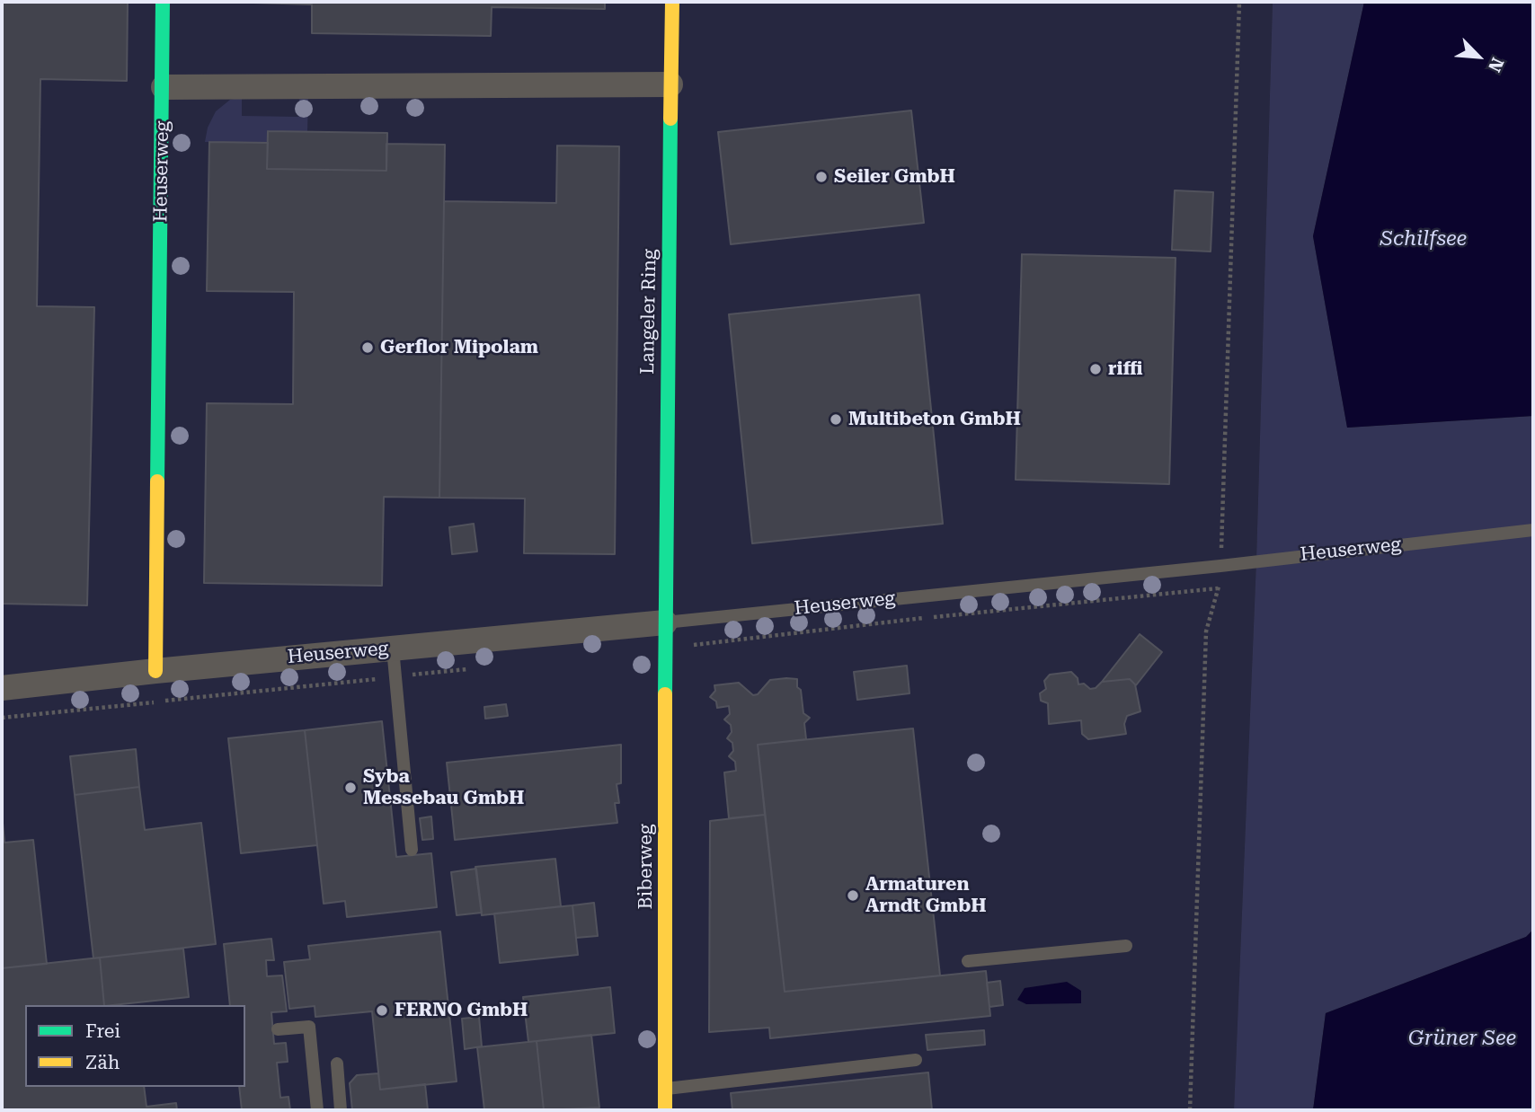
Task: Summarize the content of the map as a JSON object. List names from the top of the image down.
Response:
{
  "streets": {
    "street": ["Heuserweg", "Langeler Ring", "Biberweg"]
  },
  "crossings": [
    ["Heuserweg", "Langeler Ring"],
    ["Heuserweg", "Biberweg"],
    ["Langeler Ring", "Biberweg"]
  ],
  "water": ["Schilfsee", "Grüner See"],
  "places": [
    "Seiler GmbH",
    "Gerflor Mipolam",
    "riffi",
    "Multibeton GmbH",
    "Syba Messebau GmbH",
    "Armaturen Arndt GmbH",
    "FERNO GmbH"
  ],
  "legend": ["Frei", "Zäh"],
  "north": "bottom right"
}
